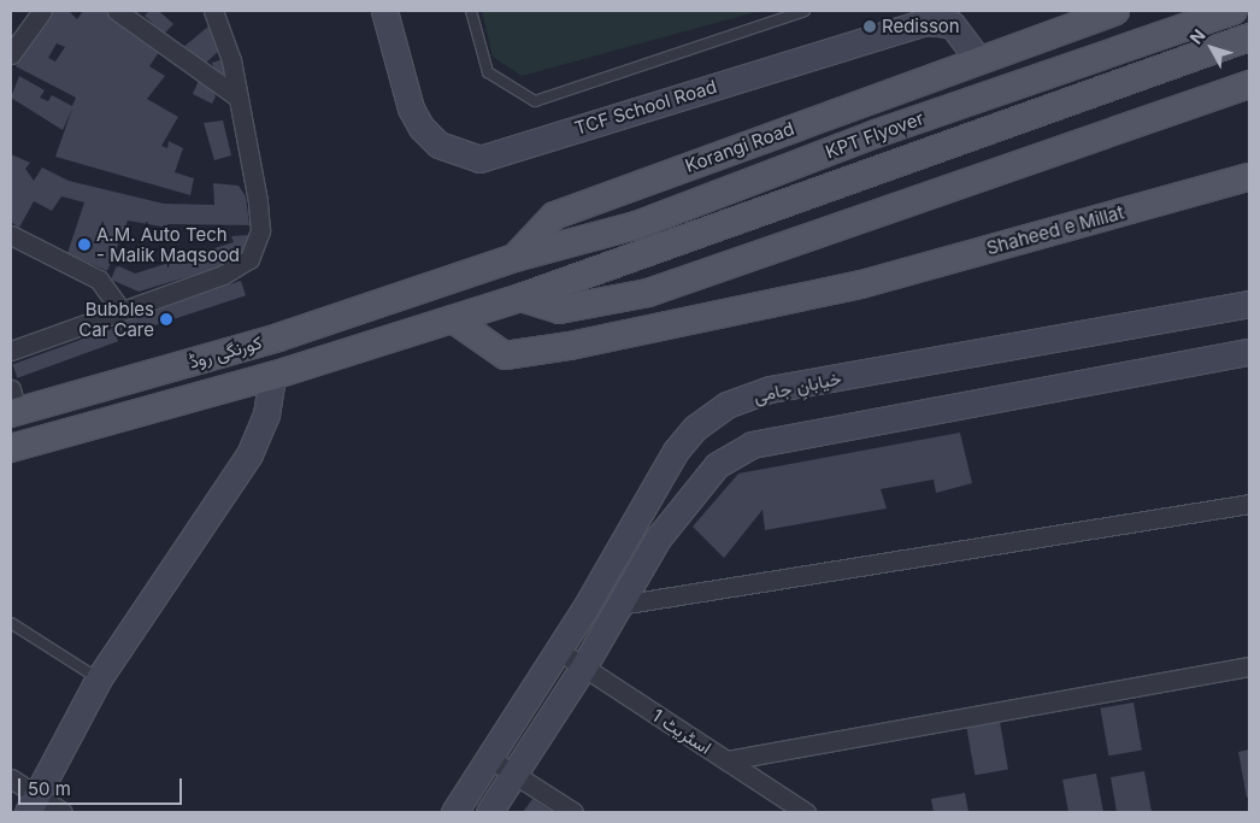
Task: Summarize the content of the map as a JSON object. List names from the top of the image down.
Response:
{
  "streets": {
    "main road": [
      "TCF School Road",
      "KPT Flyover",
      "Korangi Road",
      "Shaheed e Millat",
      "کورنگی روڈ",
      "خیابانِ جامی"
    ],
    "street": ["اسٹریٹ 1"]
  },
  "crossings": [
    ["TCF School Road", "Korangi Road"],
    ["KPT Flyover", "Korangi Road"],
    ["KPT Flyover", "Shaheed e Millat"],
    ["KPT Flyover", "کورنگی روڈ"],
    ["Korangi Road", "کورنگی روڈ"],
    ["Shaheed e Millat", "کورنگی روڈ"],
    ["خیابانِ جامی", "اسٹریٹ 1"]
  ],
  "places": ["Redisson", "A.M. Auto Tech - Malik Maqsood", "Bubbles Car Care"],
  "scale_bar": "50 m",
  "north": "top left"
}
